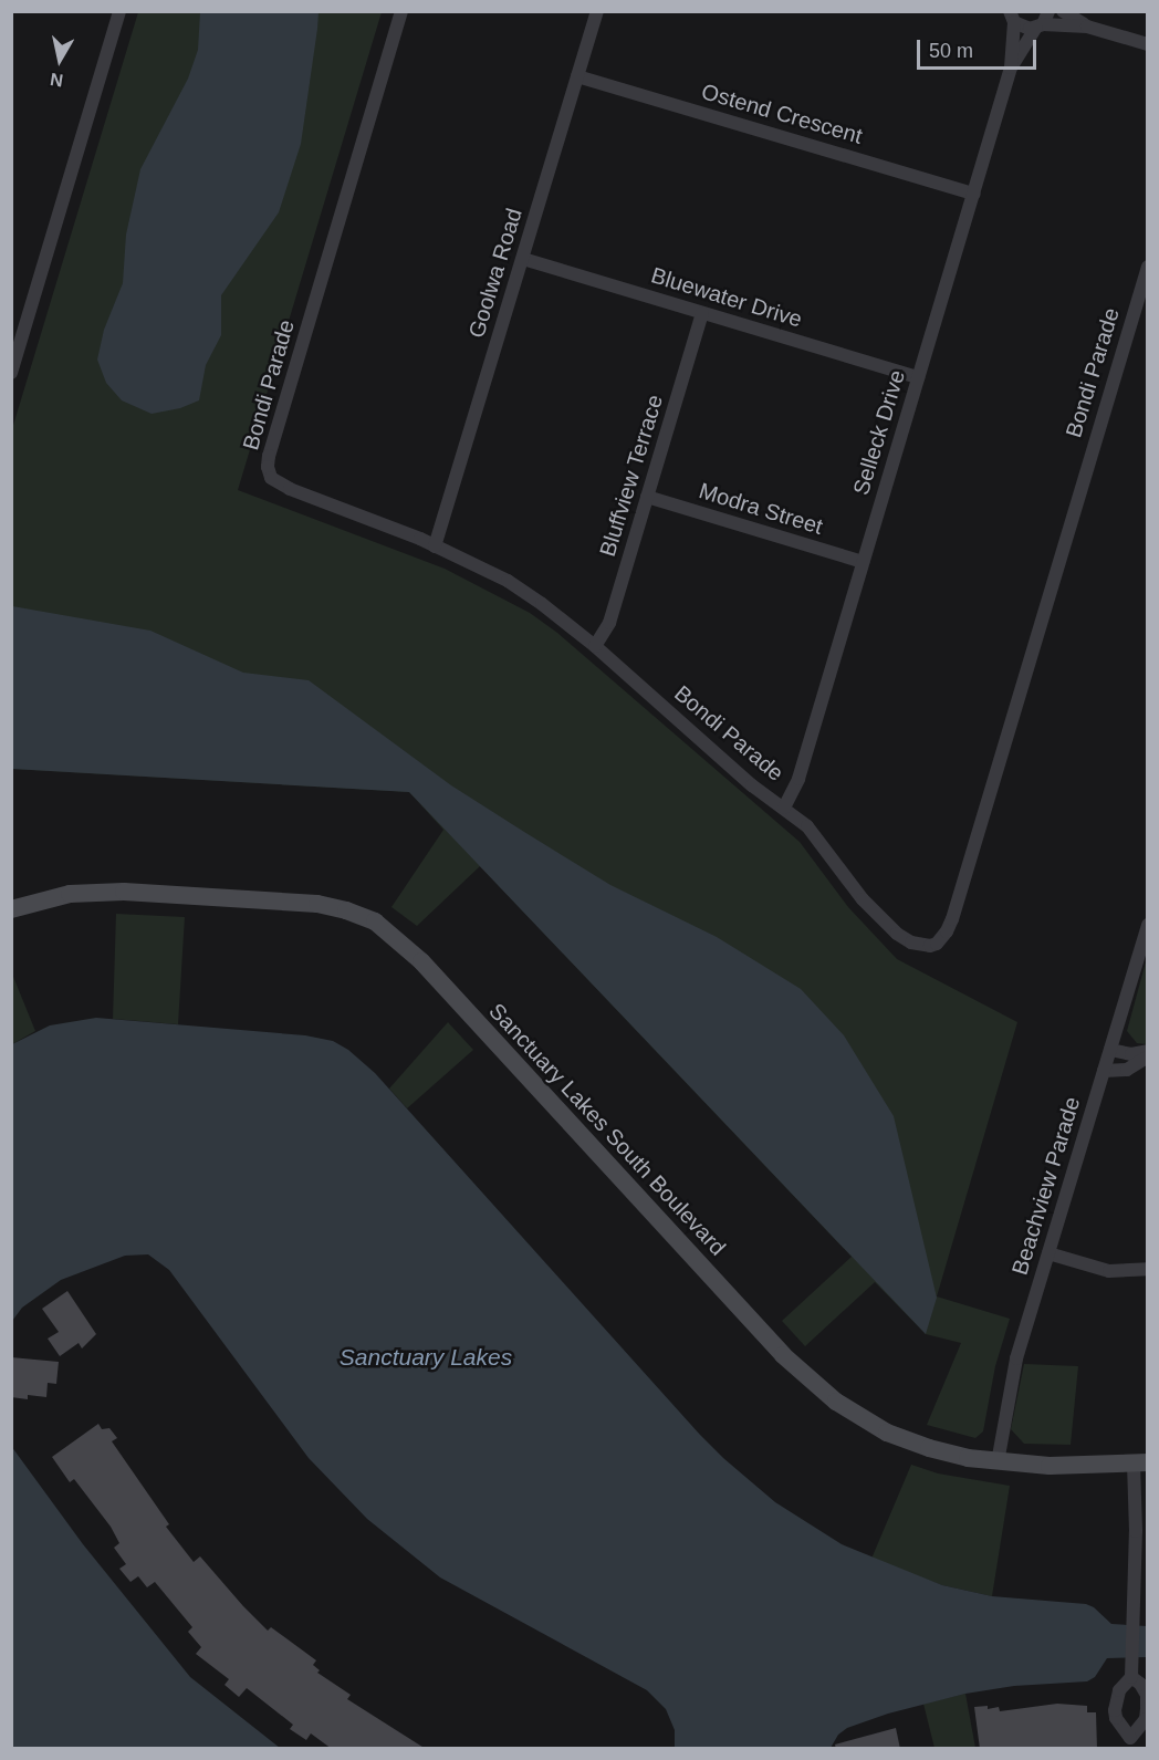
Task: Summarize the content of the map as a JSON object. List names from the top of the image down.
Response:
{
  "streets": {
    "street": [
      "Ostend Crescent",
      "Goolwa Road",
      "Bluewater Drive",
      "Bondi Parade",
      "Selleck Drive",
      "Bluffview Terrace",
      "Modra Street",
      "Sanctuary Lakes South Boulevard",
      "Beachview Parade"
    ]
  },
  "crossings": [
    ["Ostend Crescent", "Goolwa Road"],
    ["Ostend Crescent", "Selleck Drive"],
    ["Goolwa Road", "Bluewater Drive"],
    ["Goolwa Road", "Bondi Parade"],
    ["Bluewater Drive", "Selleck Drive"],
    ["Bluewater Drive", "Bluffview Terrace"],
    ["Bondi Parade", "Selleck Drive"],
    ["Bondi Parade", "Bluffview Terrace"],
    ["Selleck Drive", "Modra Street"],
    ["Bluffview Terrace", "Modra Street"],
    ["Sanctuary Lakes South Boulevard", "Beachview Parade"]
  ],
  "water": ["Sanctuary Lakes"],
  "scale_bar": "50 m",
  "north": "bottom"
}
